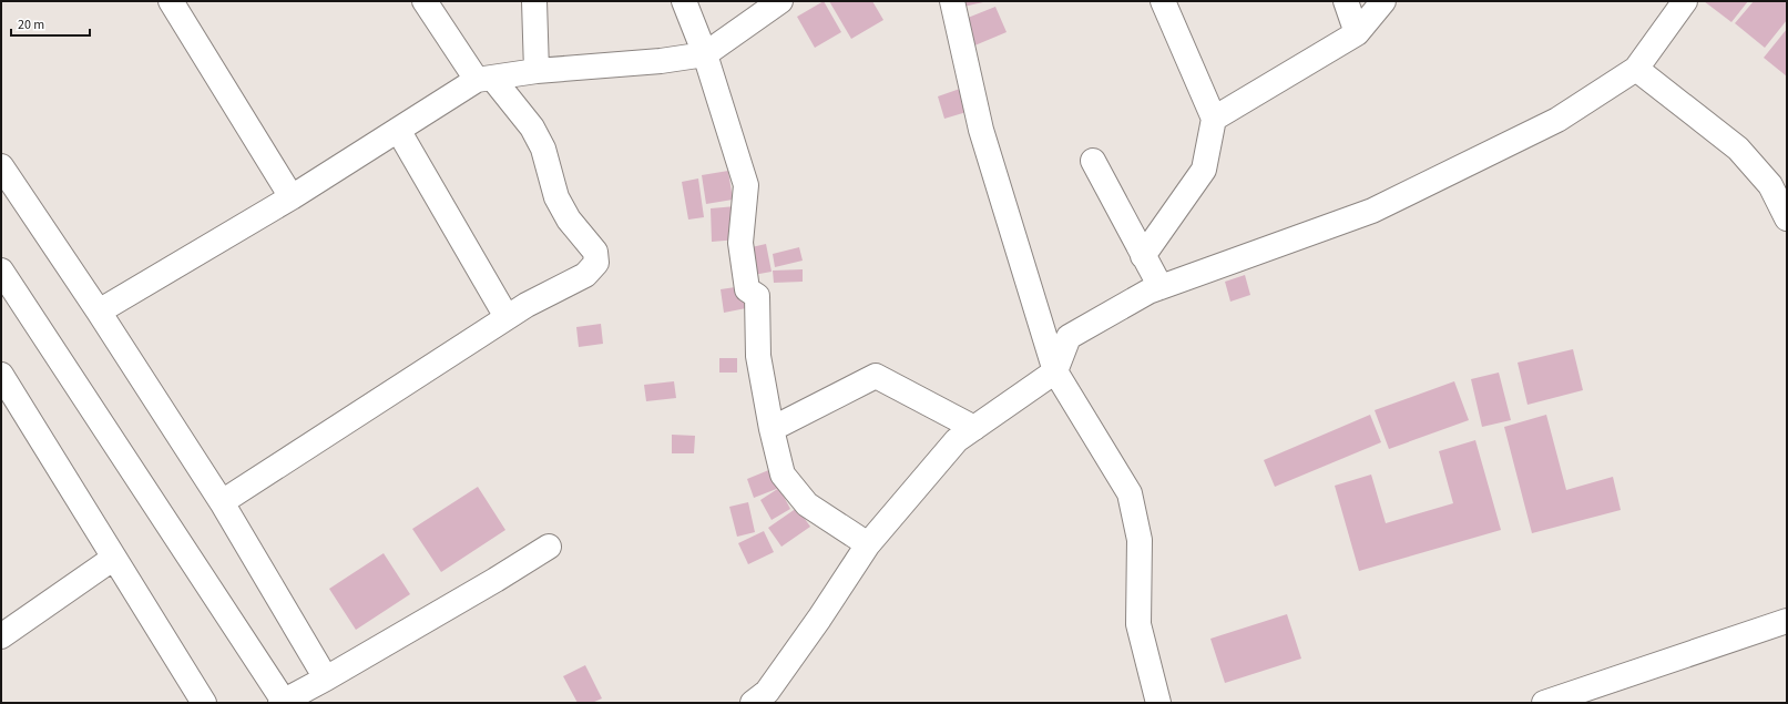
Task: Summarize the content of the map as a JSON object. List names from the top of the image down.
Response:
{
  "scale_bar": "20 m"
}
